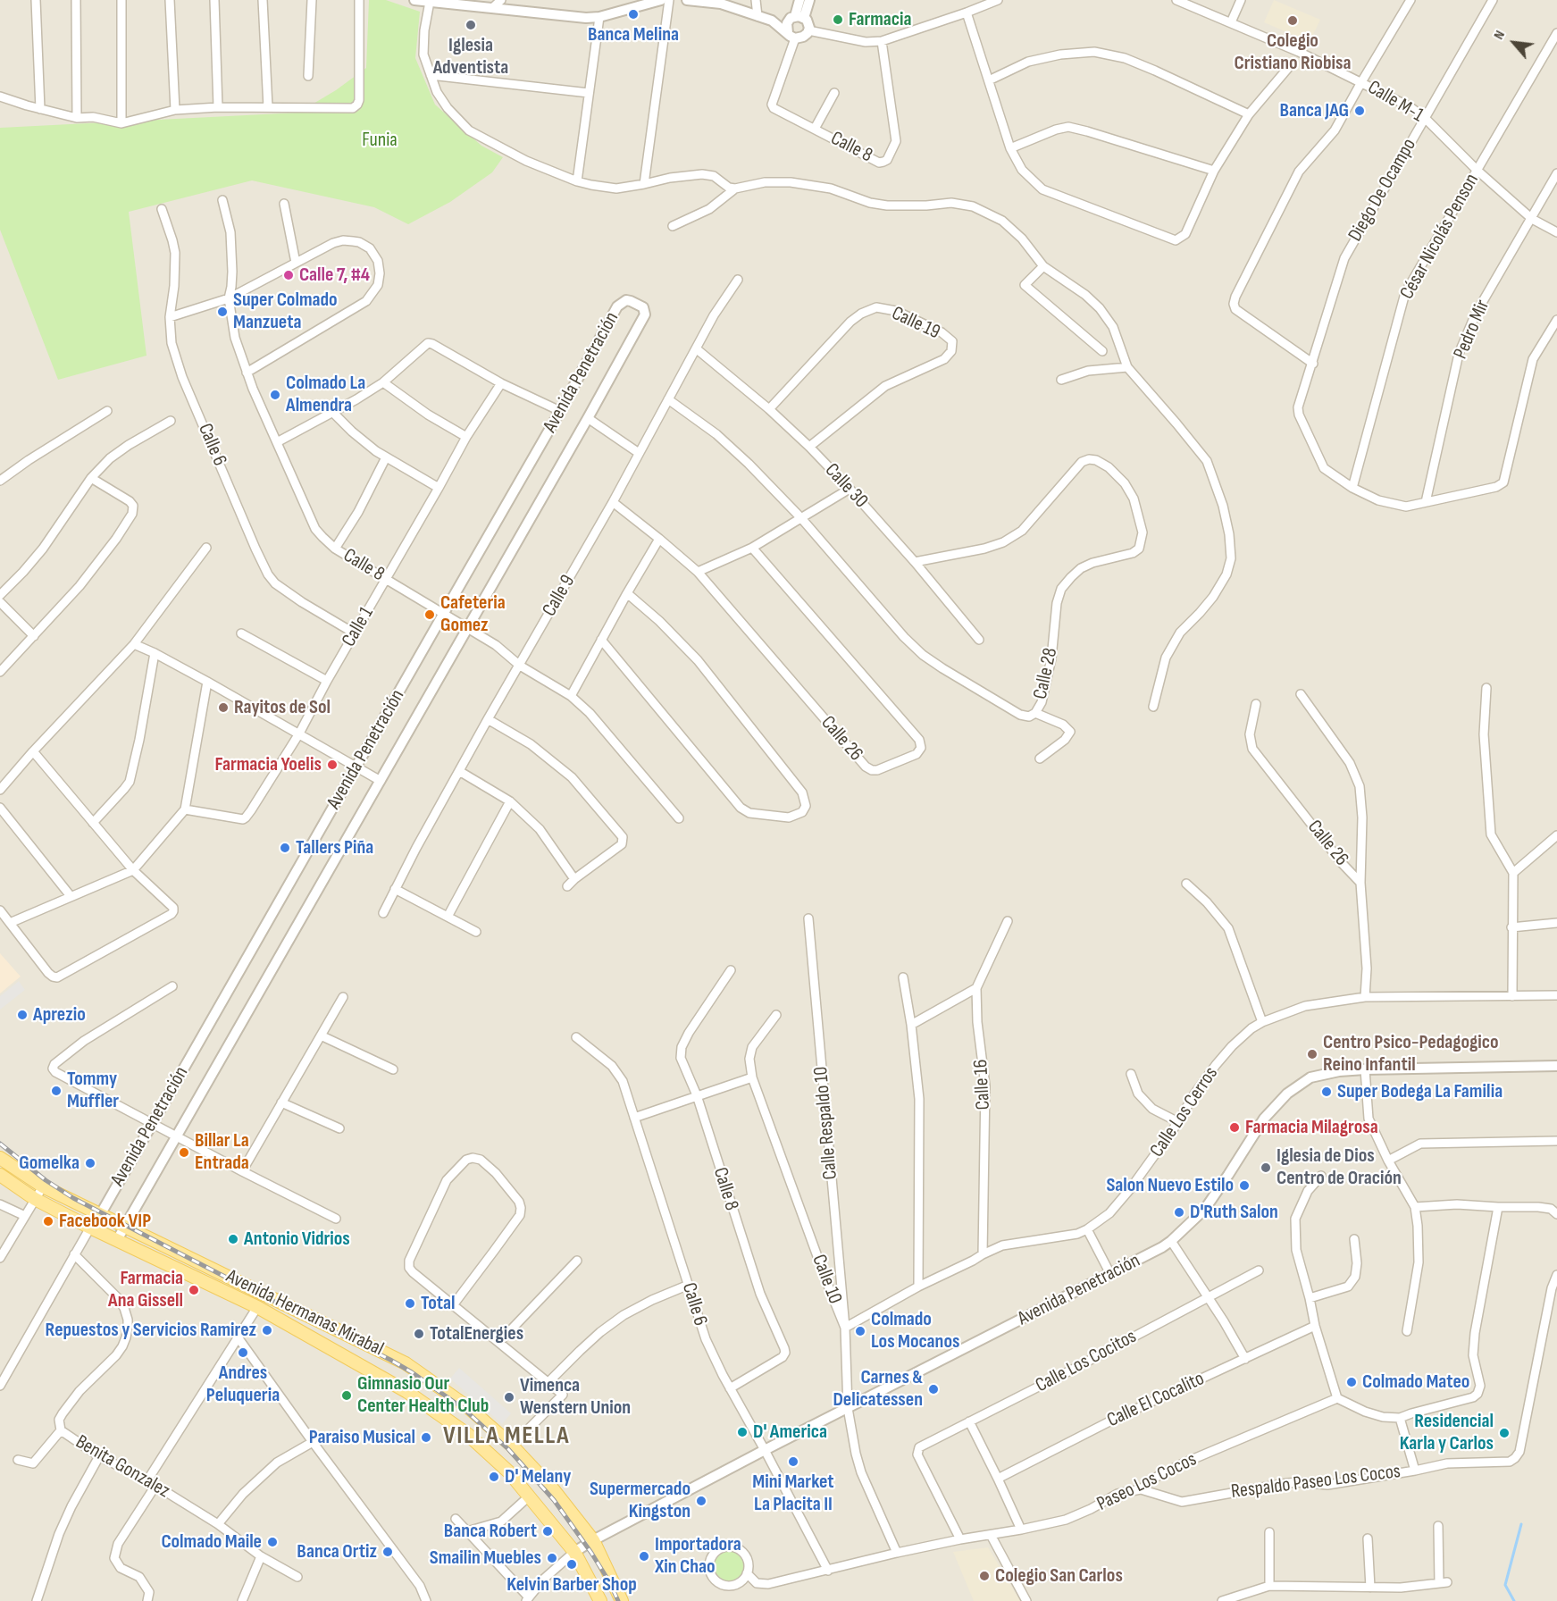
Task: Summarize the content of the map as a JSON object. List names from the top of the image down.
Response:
{
  "streets": {
    "main road": ["Avenida Hermanas Mirabal"],
    "street": [
      "Calle M-1",
      "Calle 8",
      "Diego De Ocampo",
      "César Nicolás Penson",
      "Calle 19",
      "Pedro Mir",
      "Avenida Penetración",
      "Calle 6",
      "Calle 30",
      "Calle 9",
      "Calle 1",
      "Calle 28",
      "Calle 26",
      "Calle 16",
      "Calle Los Cerros",
      "Calle Respaldo 10",
      "Calle 10",
      "Calle Los Cocitos",
      "Calle El Cocalito",
      "Benita Gonzalez",
      "Paseo Los Cocos",
      "Respaldo Paseo Los Cocos"
    ]
  },
  "crossings": [
    ["Calle M-1", "Diego De Ocampo"],
    ["Calle M-1", "César Nicolás Penson"],
    ["Calle M-1", "Pedro Mir"],
    ["Calle 8", "Avenida Penetración"],
    ["Calle 8", "Calle 6"],
    ["Calle 8", "Calle 9"],
    ["Calle 8", "Calle 1"],
    ["Diego De Ocampo", "César Nicolás Penson"],
    ["Diego De Ocampo", "Pedro Mir"],
    ["Calle 19", "Calle 30"],
    ["Avenida Penetración", "Calle 6"],
    ["Avenida Penetración", "Calle 10"],
    ["Avenida Penetración", "Avenida Hermanas Mirabal"],
    ["Calle 6", "Calle 1"],
    ["Calle 6", "Paseo Los Cocos"],
    ["Calle 30", "Calle 9"],
    ["Calle 30", "Calle 28"],
    ["Calle 9", "Calle 28"],
    ["Calle 9", "Calle 26"],
    ["Calle 26", "Calle Los Cerros"],
    ["Calle 16", "Calle Los Cerros"],
    ["Calle Los Cerros", "Calle Respaldo 10"],
    ["Calle Los Cerros", "Calle 10"],
    ["Calle Respaldo 10", "Calle 10"],
    ["Calle 10", "Paseo Los Cocos"],
    ["Calle Los Cocitos", "Paseo Los Cocos"],
    ["Paseo Los Cocos", "Respaldo Paseo Los Cocos"]
  ],
  "districts": ["VILLA MELLA"],
  "parks": ["Funia"],
  "places": [
    "Banca Melina",
    "Farmacia",
    "Colegio Cristiano Riobisa",
    "Iglesia Adventista",
    "Banca JAG",
    "Calle 7, #4",
    "Super Colmado Manzueta",
    "Colmado La Almendra",
    "Cafeteria Gomez",
    "Rayitos de Sol",
    "Farmacia Yoelis",
    "Tallers Piña",
    "Aprezio",
    "Centro Psico-Pedagogico Reino Infantil",
    "Tommy Muffler",
    "Super Bodega La Familia",
    "Farmacia Milagrosa",
    "Billar La Entrada",
    "Gomelka",
    "Iglesia de Dios Centro de Oración",
    "Salon Nuevo Estilo",
    "D'Ruth Salon",
    "Facebook VIP",
    "Antonio Vidrios",
    "Farmacia Ana Gissell",
    "Total",
    "Repuestos y Servicios Ramirez",
    "Colmado Los Mocanos",
    "TotalEnergies",
    "Andres Peluqueria",
    "Colmado Mateo",
    "Carnes & Delicatessen",
    "Gimnasio Our Center Health Club",
    "Vimenca Wenstern Union",
    "D' America",
    "Residencial Karla y Carlos",
    "Paraiso Musical",
    "Mini Market La Placita II",
    "D' Melany",
    "Supermercado Kingston",
    "Banca Robert",
    "Colmado Maile",
    "Banca Ortiz",
    "Importadora Xin Chao",
    "Smailin Muebles",
    "Kelvin Barber Shop",
    "Colegio San Carlos"
  ],
  "north": "top left"
}
